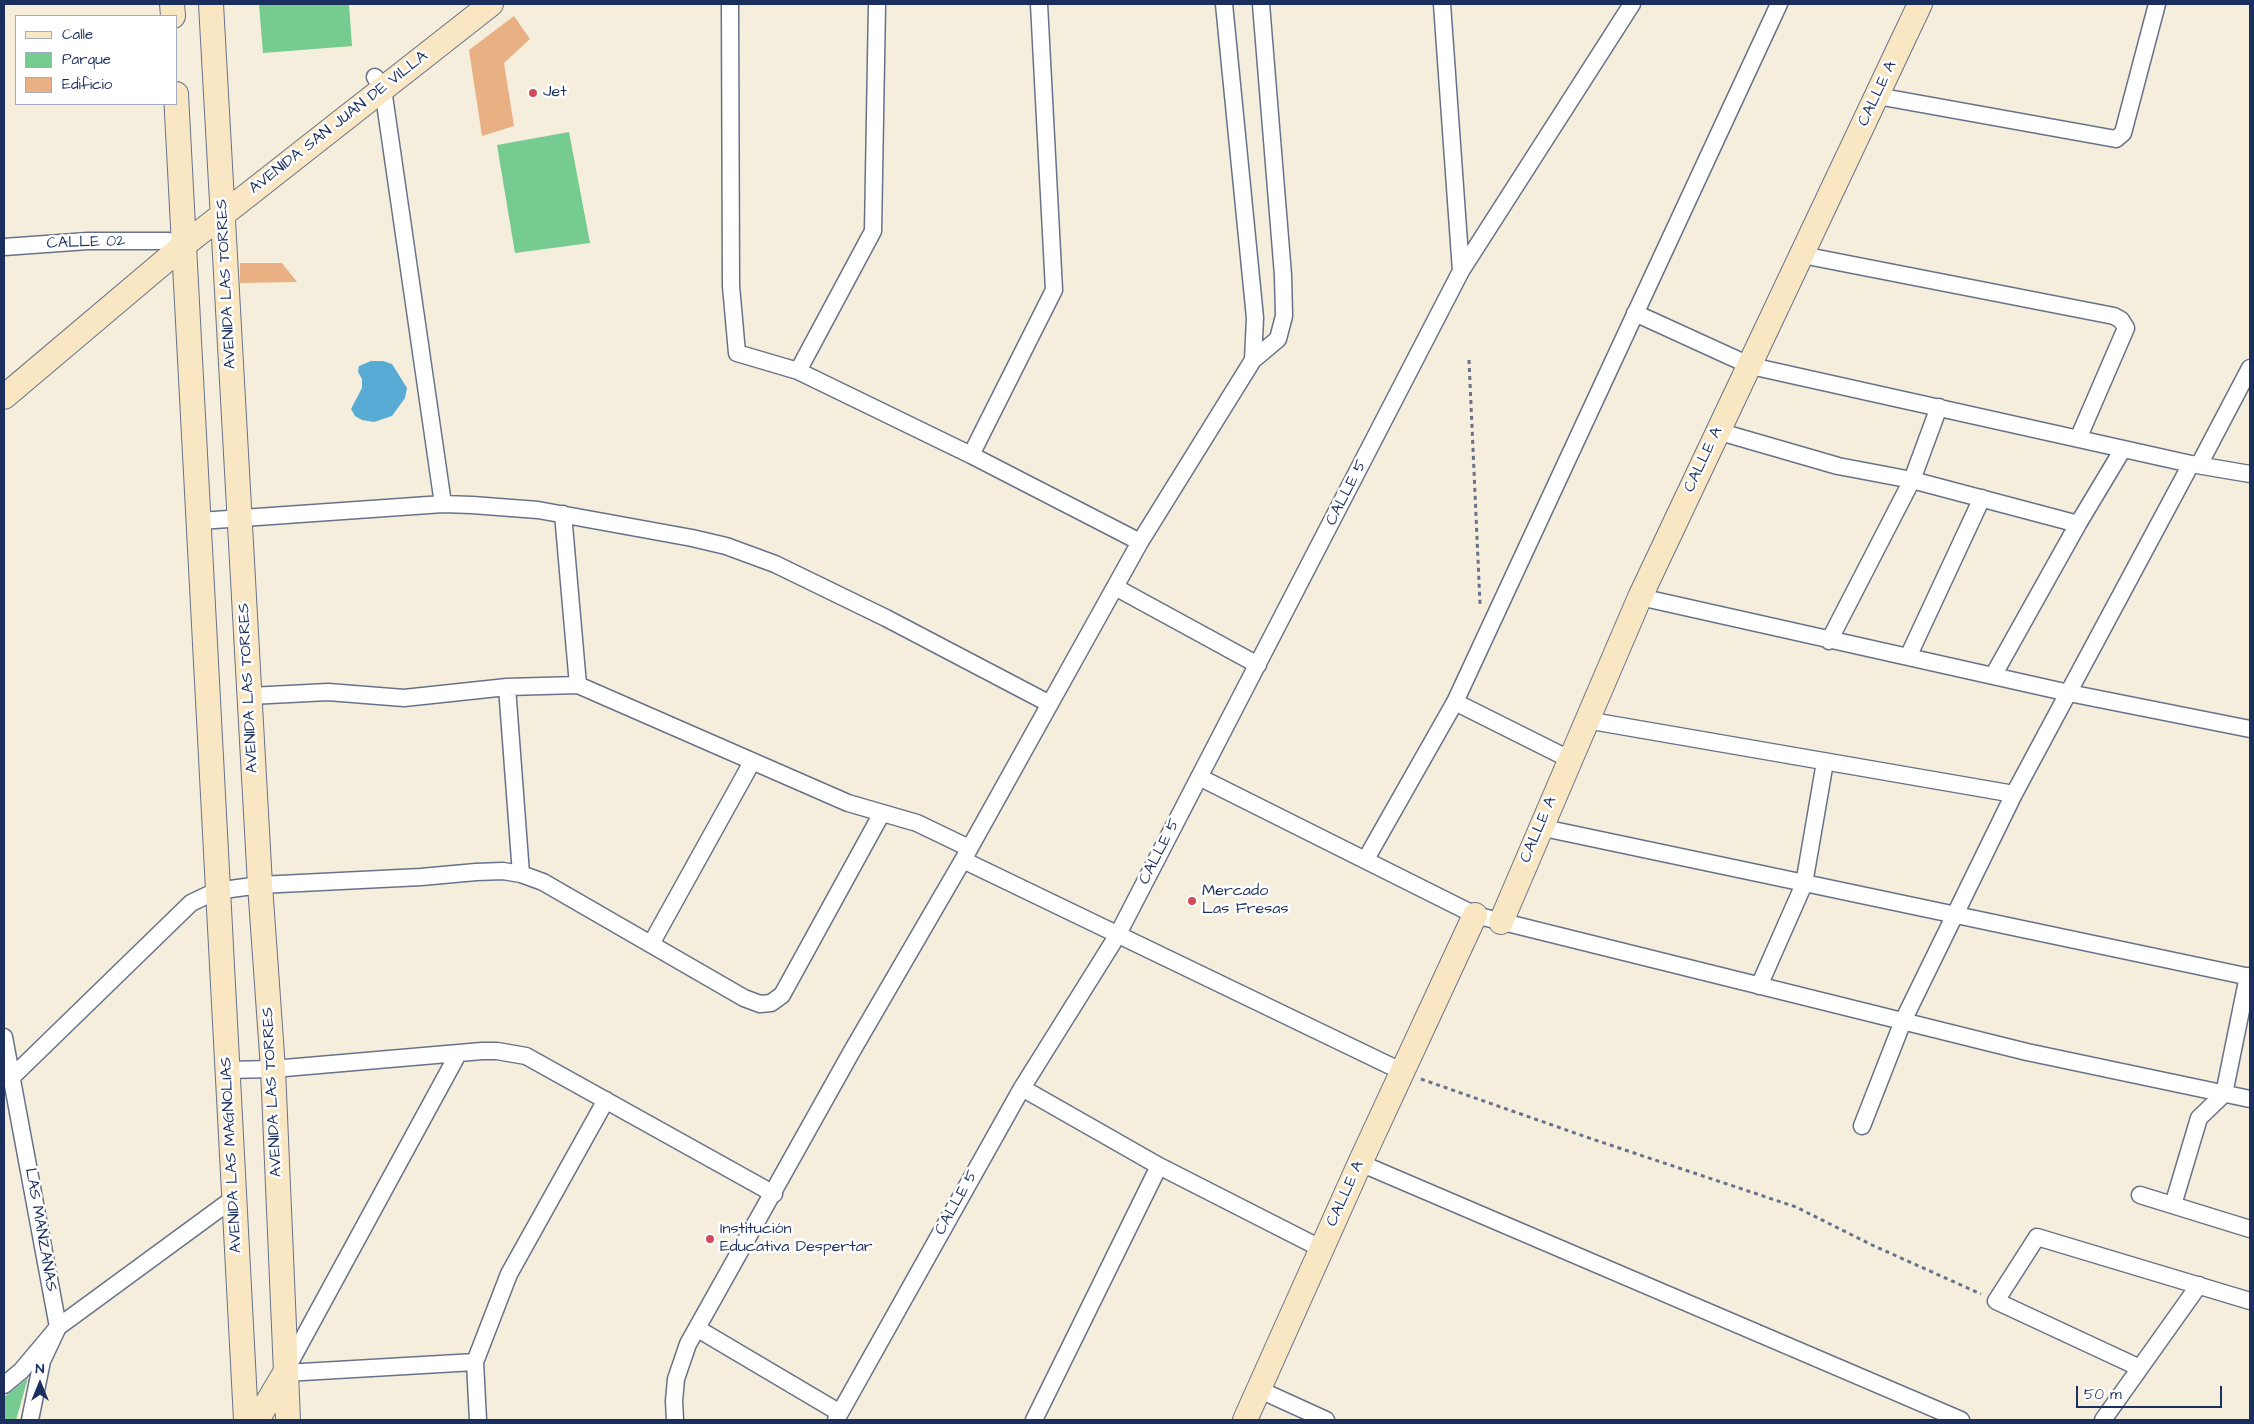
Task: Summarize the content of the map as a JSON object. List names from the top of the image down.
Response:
{
  "streets": {
    "street": [
      "CALLE A",
      "AVENIDA SAN JUAN DE VILLA",
      "CALLE 02",
      "AVENIDA LAS TORRES",
      "CALLE 5",
      "AVENIDA LAS MAGNOLIAS",
      "LAS MANZANAS"
    ]
  },
  "crossings": [
    ["AVENIDA SAN JUAN DE VILLA", "CALLE 02"],
    ["AVENIDA SAN JUAN DE VILLA", "AVENIDA LAS TORRES"]
  ],
  "places": ["Jet", "Mercado Las Fresas", "Institución Educativa Despertar"],
  "legend": ["Calle", "Parque", "Edificio"],
  "scale_bar": "50 m",
  "north": "top"
}
